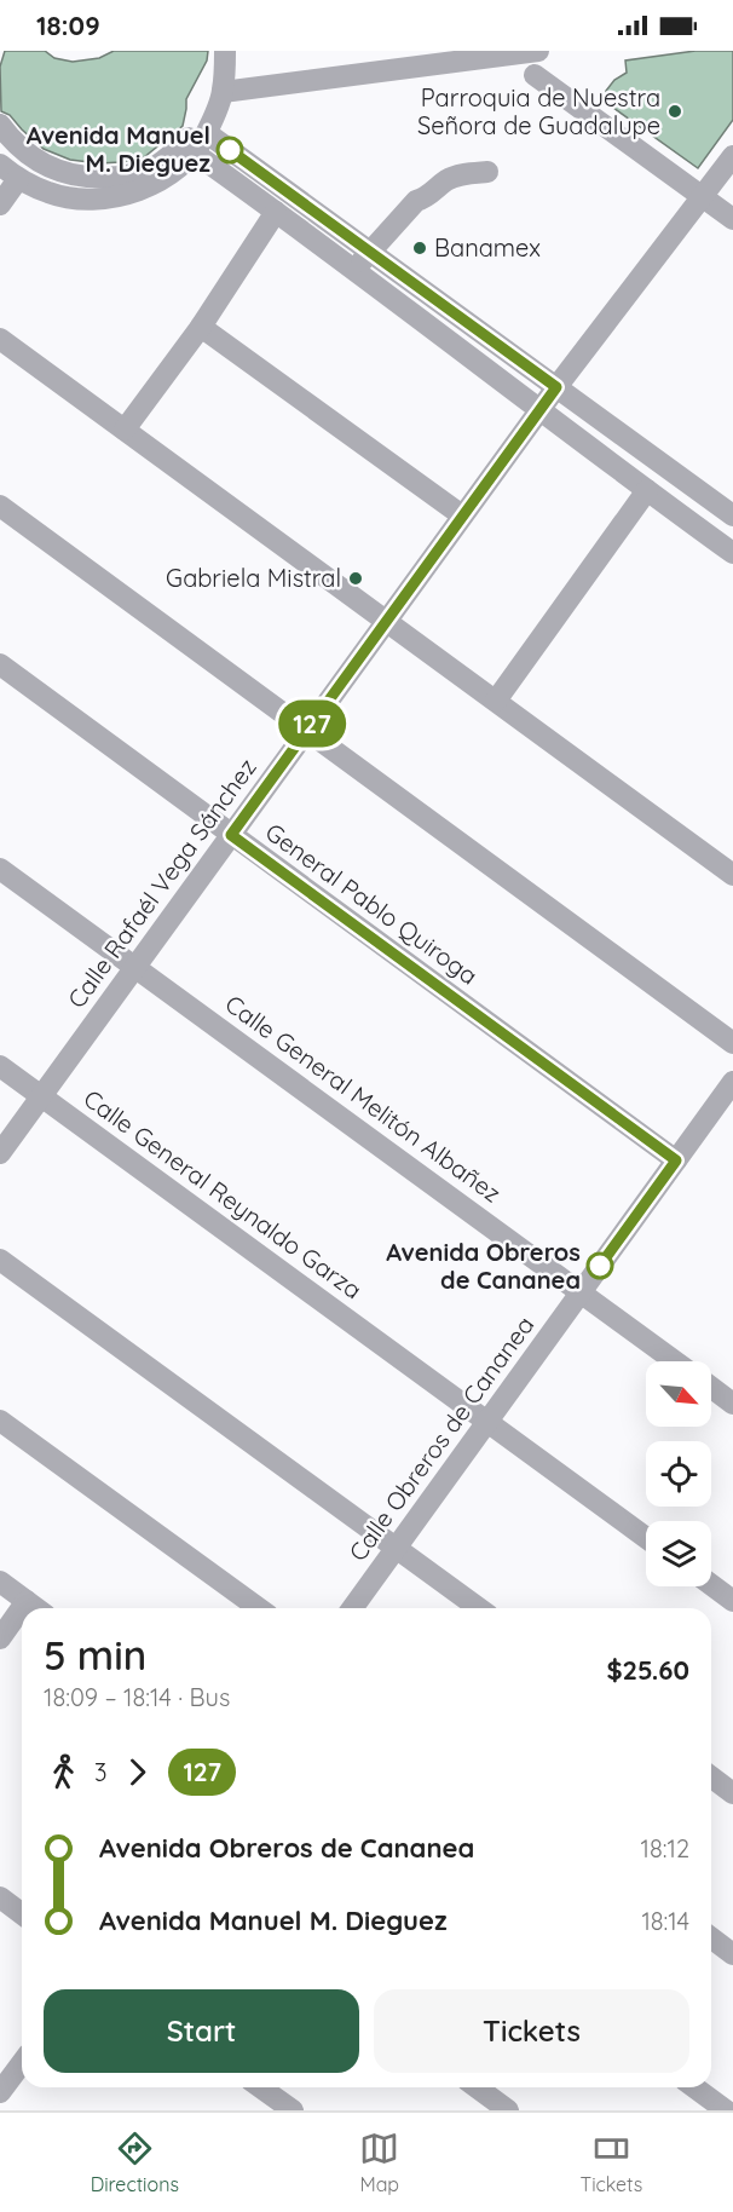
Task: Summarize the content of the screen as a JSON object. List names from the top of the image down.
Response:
{
  "streets": {
    "street": [
      "Calle Rafaél Vega Sánchez",
      "General Pablo Quiroga",
      "Calle General Melitón Albañez",
      "Calle General Reynaldo Garza",
      "Calle Obreros de Cananea"
    ]
  },
  "crossings": [
    ["Calle Rafaél Vega Sánchez", "General Pablo Quiroga"],
    ["Calle Rafaél Vega Sánchez", "Calle General Melitón Albañez"],
    ["Calle Rafaél Vega Sánchez", "Calle General Reynaldo Garza"],
    ["General Pablo Quiroga", "Calle Obreros de Cananea"],
    ["Calle General Melitón Albañez", "Calle Obreros de Cananea"],
    ["Calle General Reynaldo Garza", "Calle Obreros de Cananea"]
  ],
  "places": [
    "Parroquia de Nuestra Señora de Guadalupe",
    "Avenida Manuel M. Dieguez",
    "Banamex",
    "Gabriela Mistral",
    "Avenida Obreros de Cananea"
  ],
  "lines": ["bus line 127"],
  "north": "bottom right",
  "page": {
    "status": "18:09",
    "on_map": "127",
    "heading": ["5 min", "18:09 – 18:14 · Bus", "$25.60"],
    "legs": ["3", "127"],
    "list": [
      {
        "name": "Avenida Obreros de Cananea",
        "value": "18:12"
      },
      {
        "name": "Avenida Manuel M. Dieguez",
        "value": "18:14"
      }
    ],
    "buttons": ["Start", "Tickets"],
    "tabs": ["Directions", "Map", "Tickets"]
  }
}
